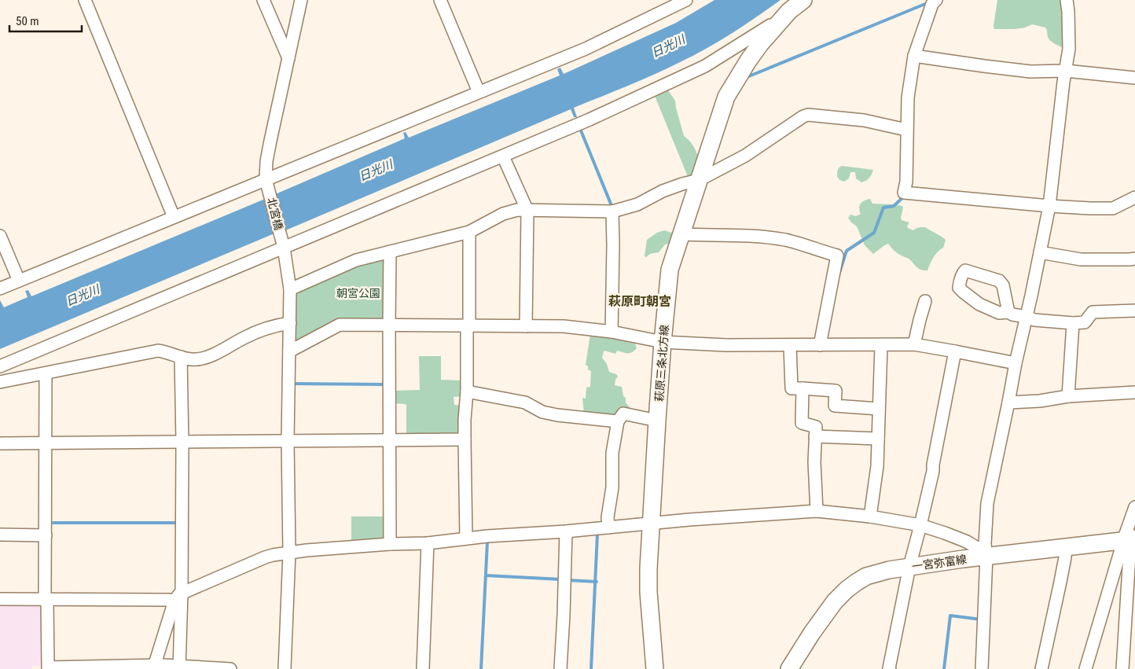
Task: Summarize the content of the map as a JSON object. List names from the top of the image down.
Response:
{
  "streets": {
    "main road": ["萩原三条北方線", "一宮弥富線"],
    "street": ["北宮橋"]
  },
  "districts": ["萩原町朝宮"],
  "water": ["日光川"],
  "parks": ["朝宮公園"],
  "scale_bar": "50 m"
}
